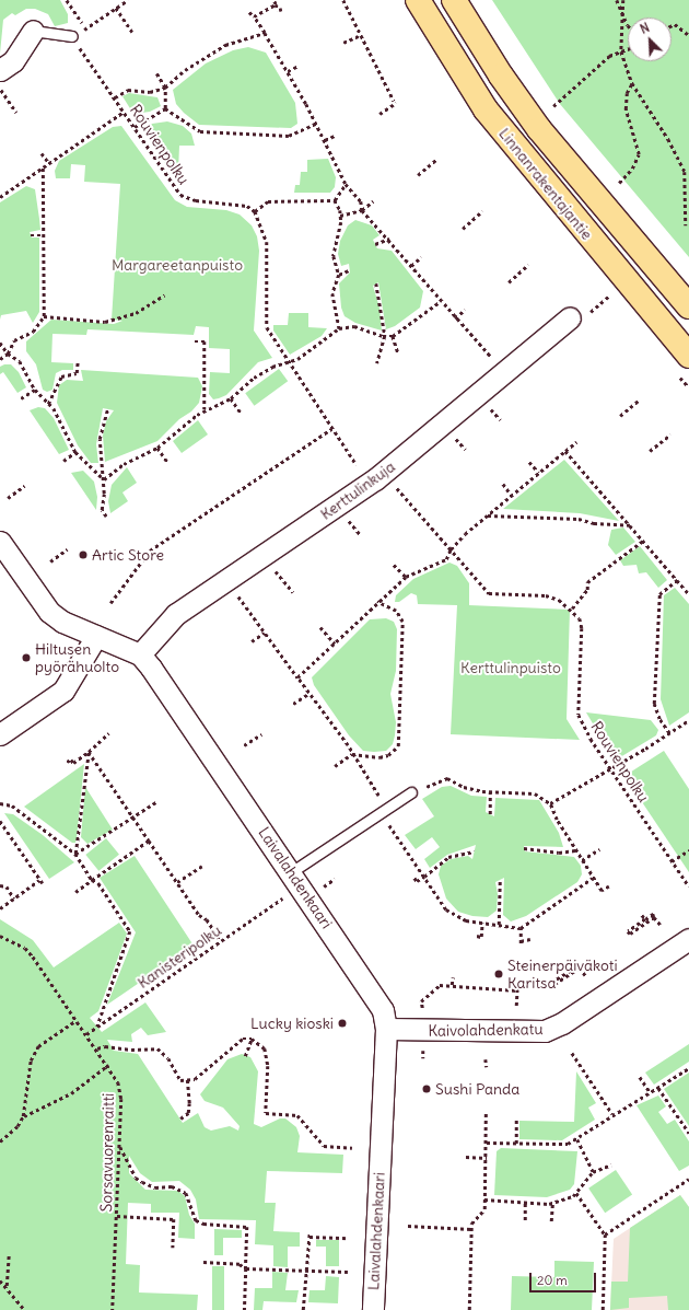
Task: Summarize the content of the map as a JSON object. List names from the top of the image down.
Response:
{
  "streets": {
    "main road": ["Linnanrakentajantie"],
    "street": ["Kerttulinkuja", "Laivalahdenkaari", "Kaivolahdenkatu"],
    "path": ["Rouvienpolku", "Kanisteripolku", "Sorsavuorenraitti"]
  },
  "crossings": [
    ["Kerttulinkuja", "Laivalahdenkaari"],
    ["Laivalahdenkaari", "Kaivolahdenkatu"],
    ["Kanisteripolku", "Sorsavuorenraitti"]
  ],
  "parks": ["Margareetanpuisto", "Kerttulinpuisto"],
  "places": [
    "Artic Store",
    "Hiltusen pyörähuolto",
    "Steinerpäiväkoti Karitsa",
    "Lucky kioski",
    "Sushi Panda"
  ],
  "scale_bar": "20 m",
  "north": "top left"
}
